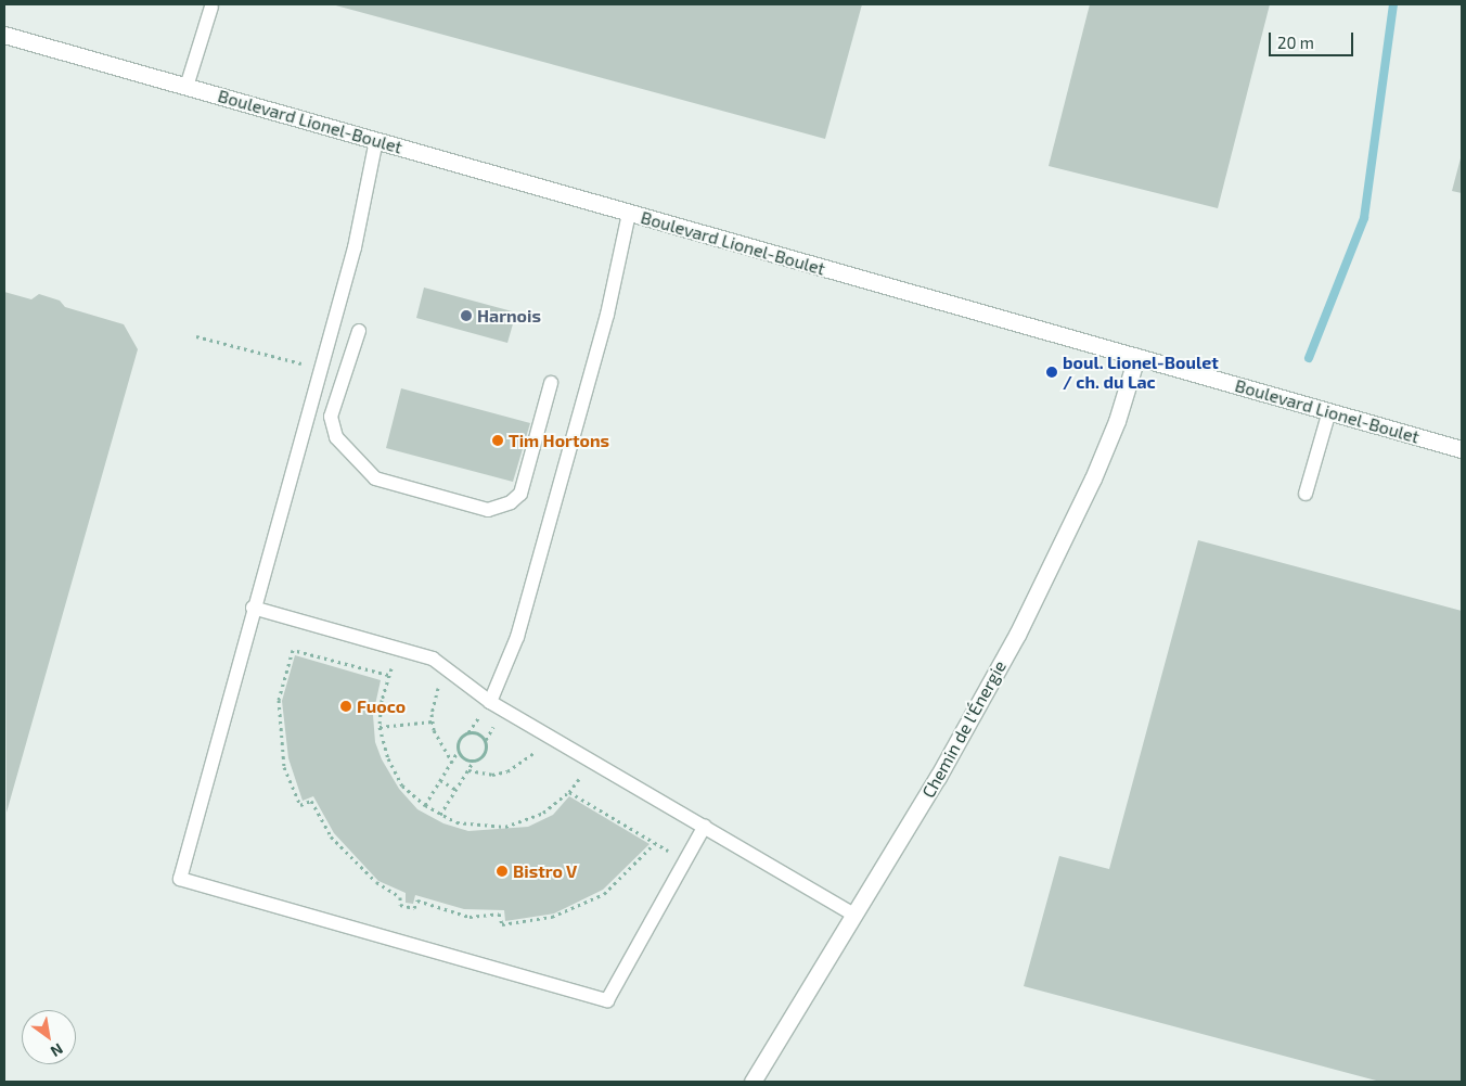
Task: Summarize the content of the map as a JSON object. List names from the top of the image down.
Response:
{
  "streets": {
    "main road": ["Boulevard Lionel-Boulet", "Chemin de l'Énergie"]
  },
  "crossings": [
    ["Boulevard Lionel-Boulet", "Chemin de l'Énergie"]
  ],
  "places": [
    "Harnois",
    "boul. Lionel-Boulet / ch. du Lac",
    "Tim Hortons",
    "Fuoco",
    "Bistro V"
  ],
  "scale_bar": "20 m",
  "north": "bottom right"
}
